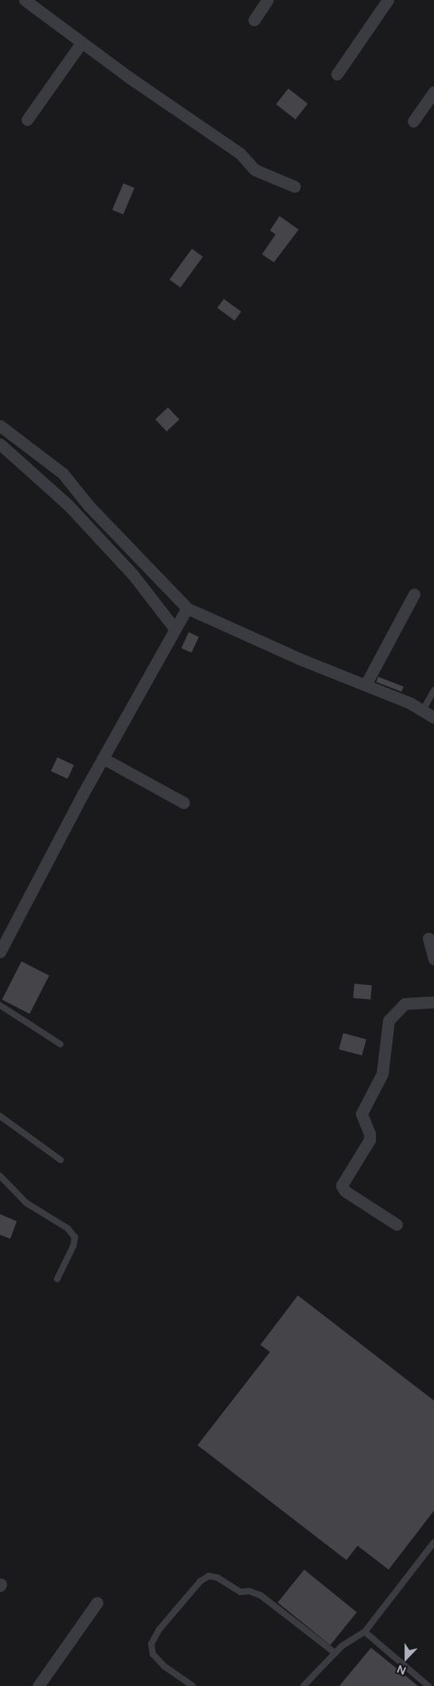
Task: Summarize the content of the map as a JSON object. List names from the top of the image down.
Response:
{
  "north": "bottom"
}
